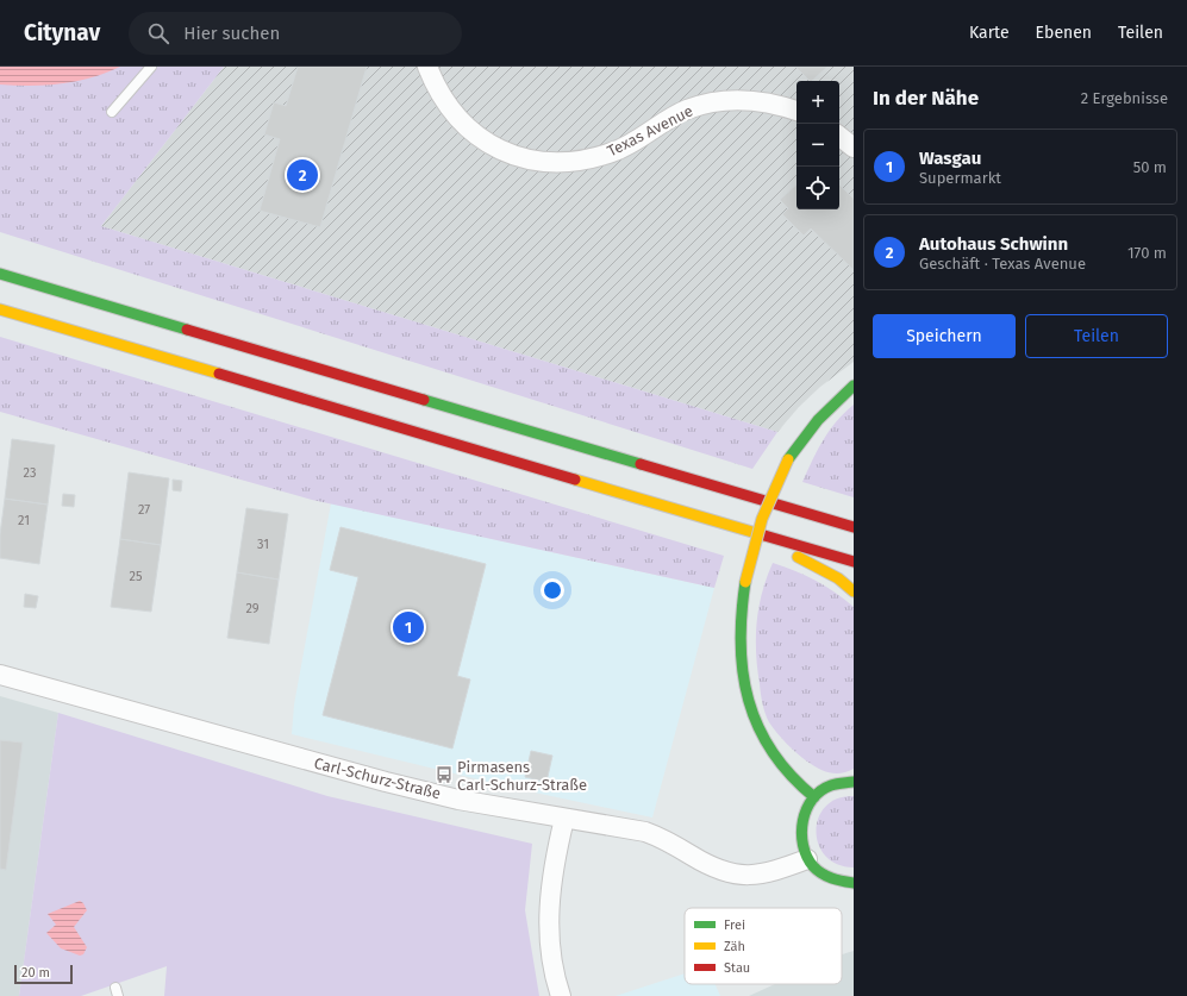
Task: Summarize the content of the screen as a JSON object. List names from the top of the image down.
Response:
{
  "streets": {
    "street": ["Texas Avenue", "Carl-Schurz-Straße"]
  },
  "places": {
    "bus stop": ["Pirmasens Carl-Schurz-Straße"]
  },
  "house_numbers": [
    "23",
    "27",
    "21",
    "31",
    "25",
    "29"
  ],
  "legend": ["Frei", "Zäh", "Stau"],
  "scale_bar": "20 m",
  "page": {
    "header": "Citynav",
    "search": "Hier suchen",
    "nav": ["Karte", "Ebenen", "Teilen"],
    "heading": ["In der Nähe", "2 Ergebnisse"],
    "map_buttons": ["+", "−"],
    "list": [
      {
        "mark": "1",
        "name": "Wasgau",
        "note": "Supermarkt",
        "value": "50 m"
      },
      {
        "mark": "2",
        "name": "Autohaus Schwinn",
        "note": "Geschäft · Texas Avenue",
        "value": "170 m"
      }
    ],
    "pins": ["2", "1"],
    "buttons": ["Speichern", "Teilen"],
    "scale": "20 m"
  }
}
